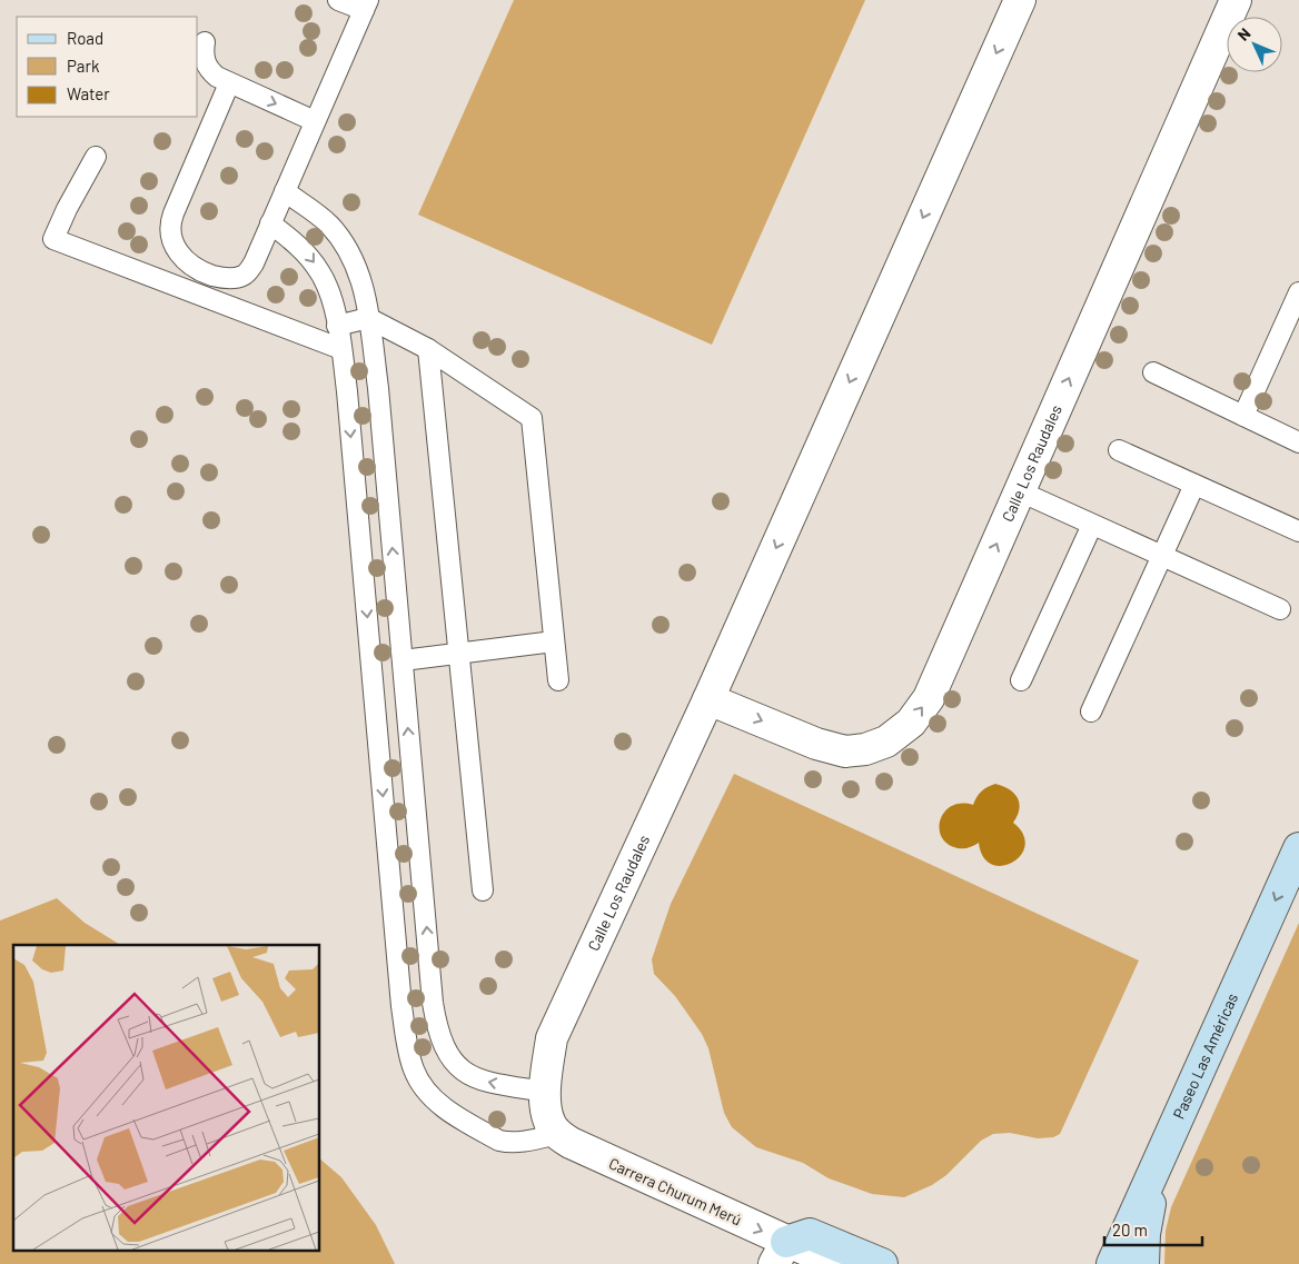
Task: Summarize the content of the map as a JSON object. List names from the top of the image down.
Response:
{
  "streets": {
    "main road": ["Paseo Las Américas"],
    "street": ["Calle Los Raudales", "Carrera Churum Merú"]
  },
  "one_way": ["Paseo Las Américas", "Carrera Churum Merú"],
  "legend": ["Road", "Park", "Water"],
  "scale_bar": "20 m",
  "north": "top left"
}
